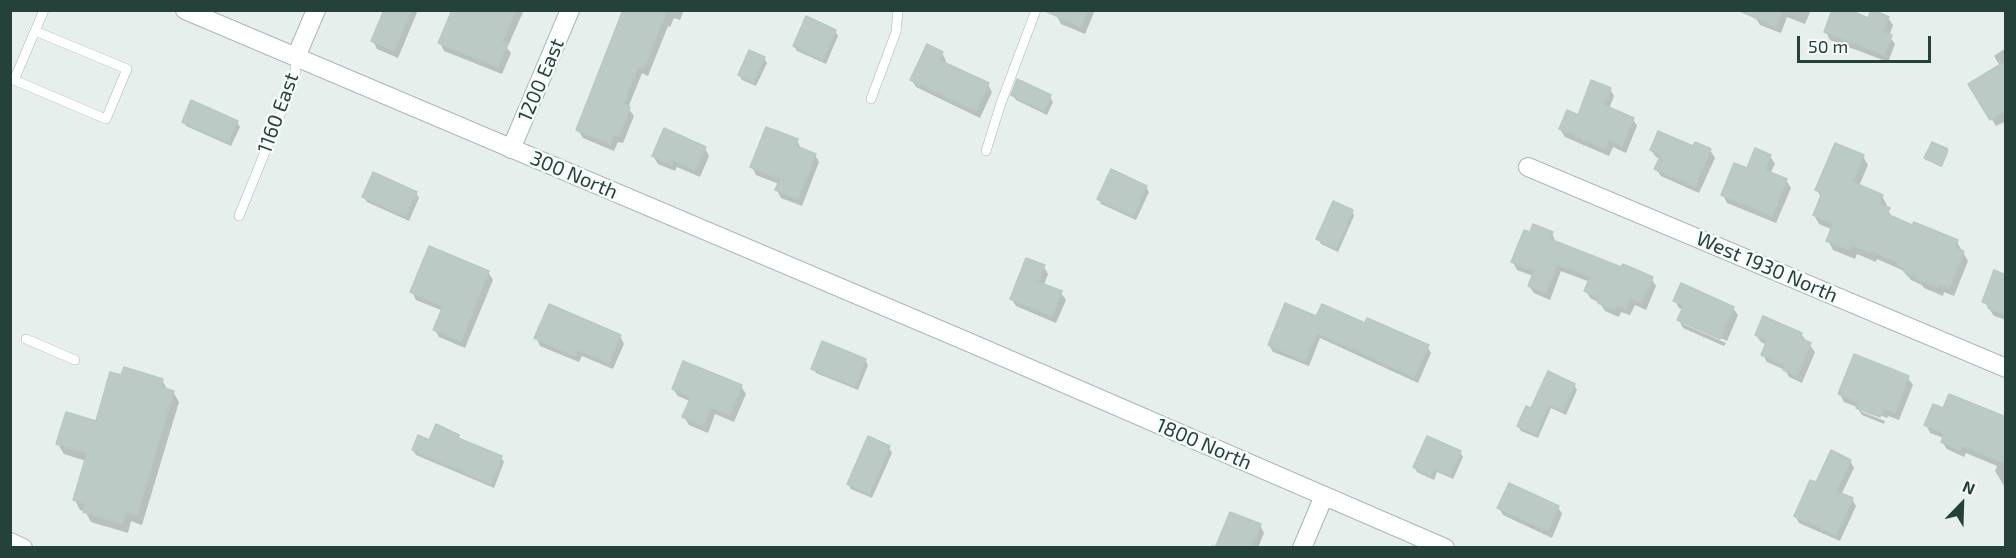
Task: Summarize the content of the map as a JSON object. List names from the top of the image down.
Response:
{
  "streets": {
    "street": [
      "1200 East",
      "1160 East",
      "300 North",
      "West 1930 North",
      "1800 North"
    ]
  },
  "crossings": [
    ["1200 East", "300 North"],
    ["1160 East", "300 North"],
    ["300 North", "1800 North"]
  ],
  "scale_bar": "50 m",
  "north": "top right"
}
